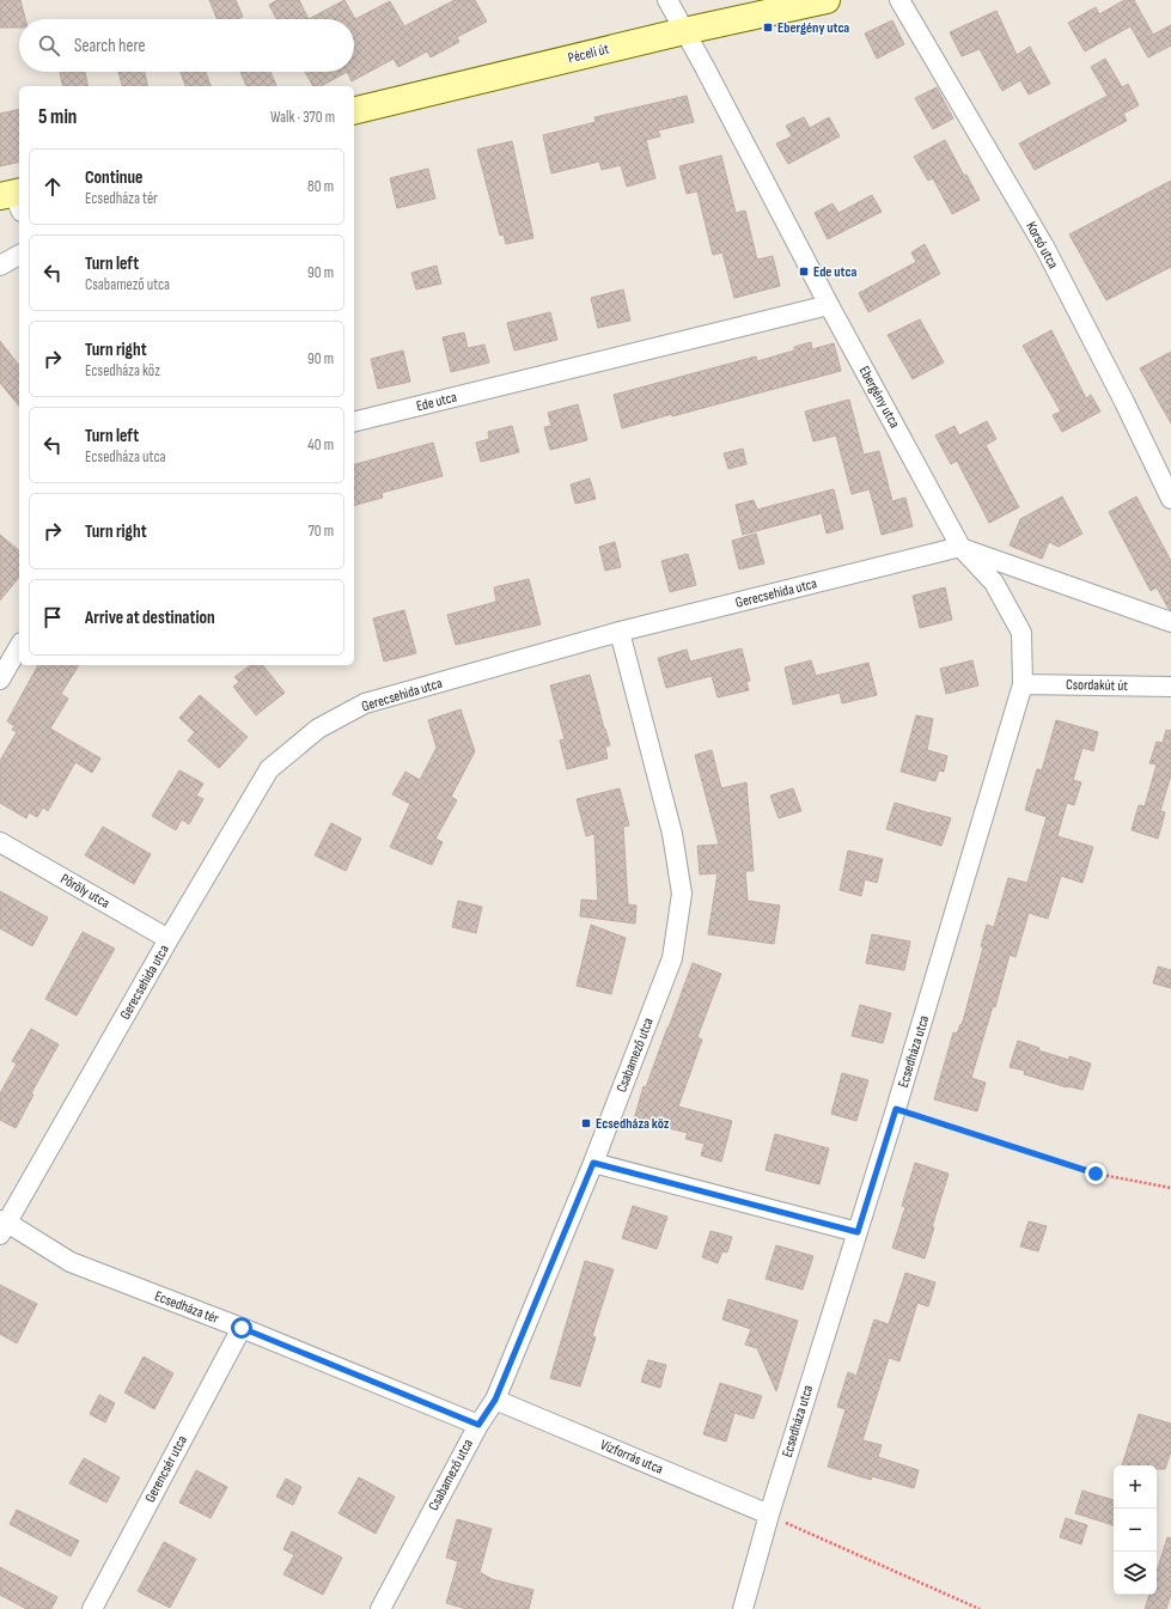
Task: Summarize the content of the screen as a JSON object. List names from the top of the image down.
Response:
{
  "streets": {
    "main road": ["Péceli út"],
    "street": [
      "Korsó utca",
      "Ebergény utca",
      "Ede utca",
      "Gerecsehida utca",
      "Csordakút út",
      "Pöröly utca",
      "Ecsedháza utca",
      "Csabamező utca",
      "Ecsedháza tér",
      "Vízforrás utca",
      "Gerencsér utca"
    ]
  },
  "crossings": [
    ["Péceli út", "Ebergény utca"],
    ["Ebergény utca", "Ede utca"],
    ["Ebergény utca", "Gerecsehida utca"],
    ["Ebergény utca", "Csordakút út"],
    ["Ebergény utca", "Ecsedháza utca"],
    ["Gerecsehida utca", "Pöröly utca"],
    ["Gerecsehida utca", "Csabamező utca"],
    ["Gerecsehida utca", "Ecsedháza tér"],
    ["Csordakút út", "Ecsedháza utca"],
    ["Ecsedháza utca", "Vízforrás utca"],
    ["Csabamező utca", "Ecsedháza tér"],
    ["Csabamező utca", "Vízforrás utca"],
    ["Ecsedháza tér", "Gerencsér utca"]
  ],
  "places": {
    "transit": ["Ebergény utca", "Ede utca", "Ecsedháza köz"]
  },
  "page": {
    "search": "Search here",
    "heading": ["5 min", "Walk · 370 m"],
    "list": [
      ["Continue", "Ecsedháza tér", "80 m"],
      ["Turn left", "Csabamező utca", "90 m"],
      ["Turn right", "Ecsedháza köz", "90 m"],
      ["Turn left", "Ecsedháza utca", "40 m"],
      ["Turn right", "70 m"],
      "Arrive at destination"
    ],
    "map_buttons": ["+", "−"]
  }
}
